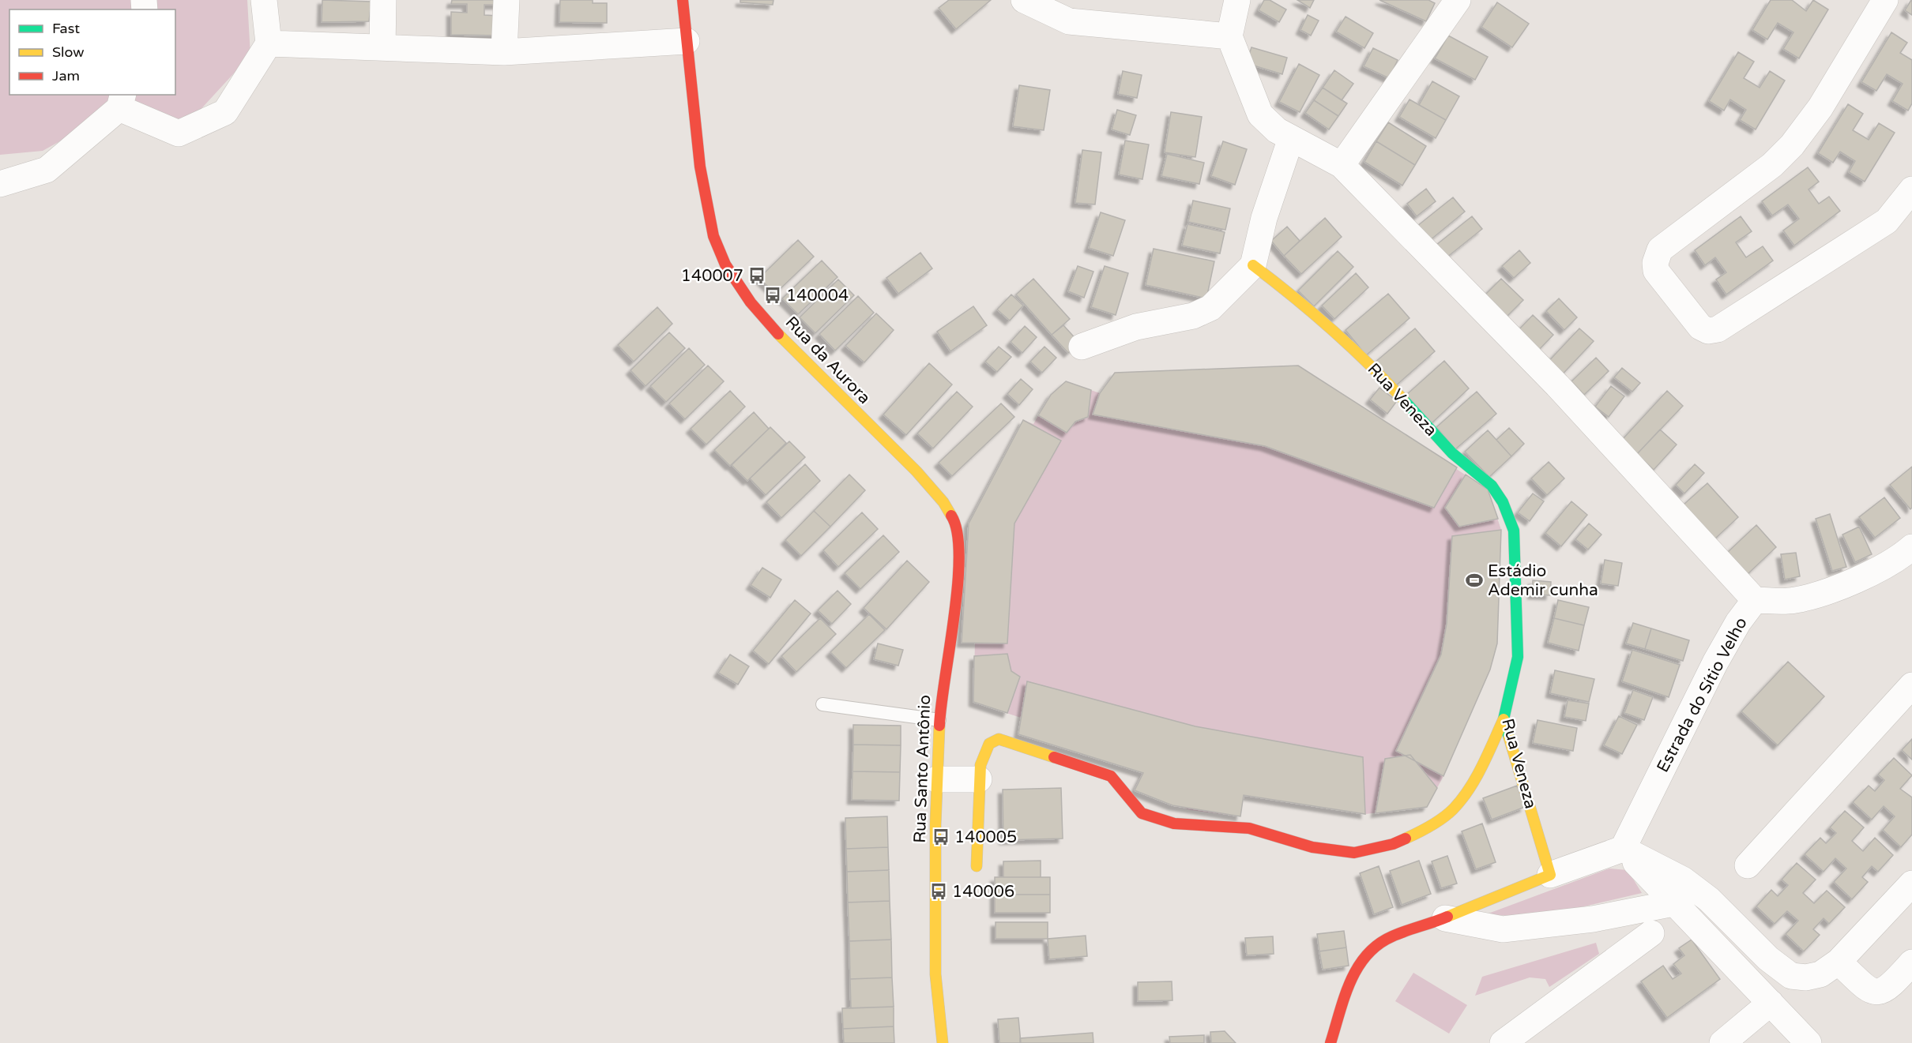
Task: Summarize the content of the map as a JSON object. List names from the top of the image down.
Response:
{
  "streets": {
    "street": [
      "Rua da Aurora",
      "Rua Veneza",
      "Estrada do Sítio Velho",
      "Rua Santo Antônio"
    ]
  },
  "crossings": [
    ["Rua da Aurora", "Rua Santo Antônio"]
  ],
  "places": {
    "bus stop": [
      "140007",
      "140004",
      "140005",
      "140006"
    ],
    "sports": ["Estádio Ademir cunha"]
  },
  "legend": ["Fast", "Slow", "Jam"]
}
